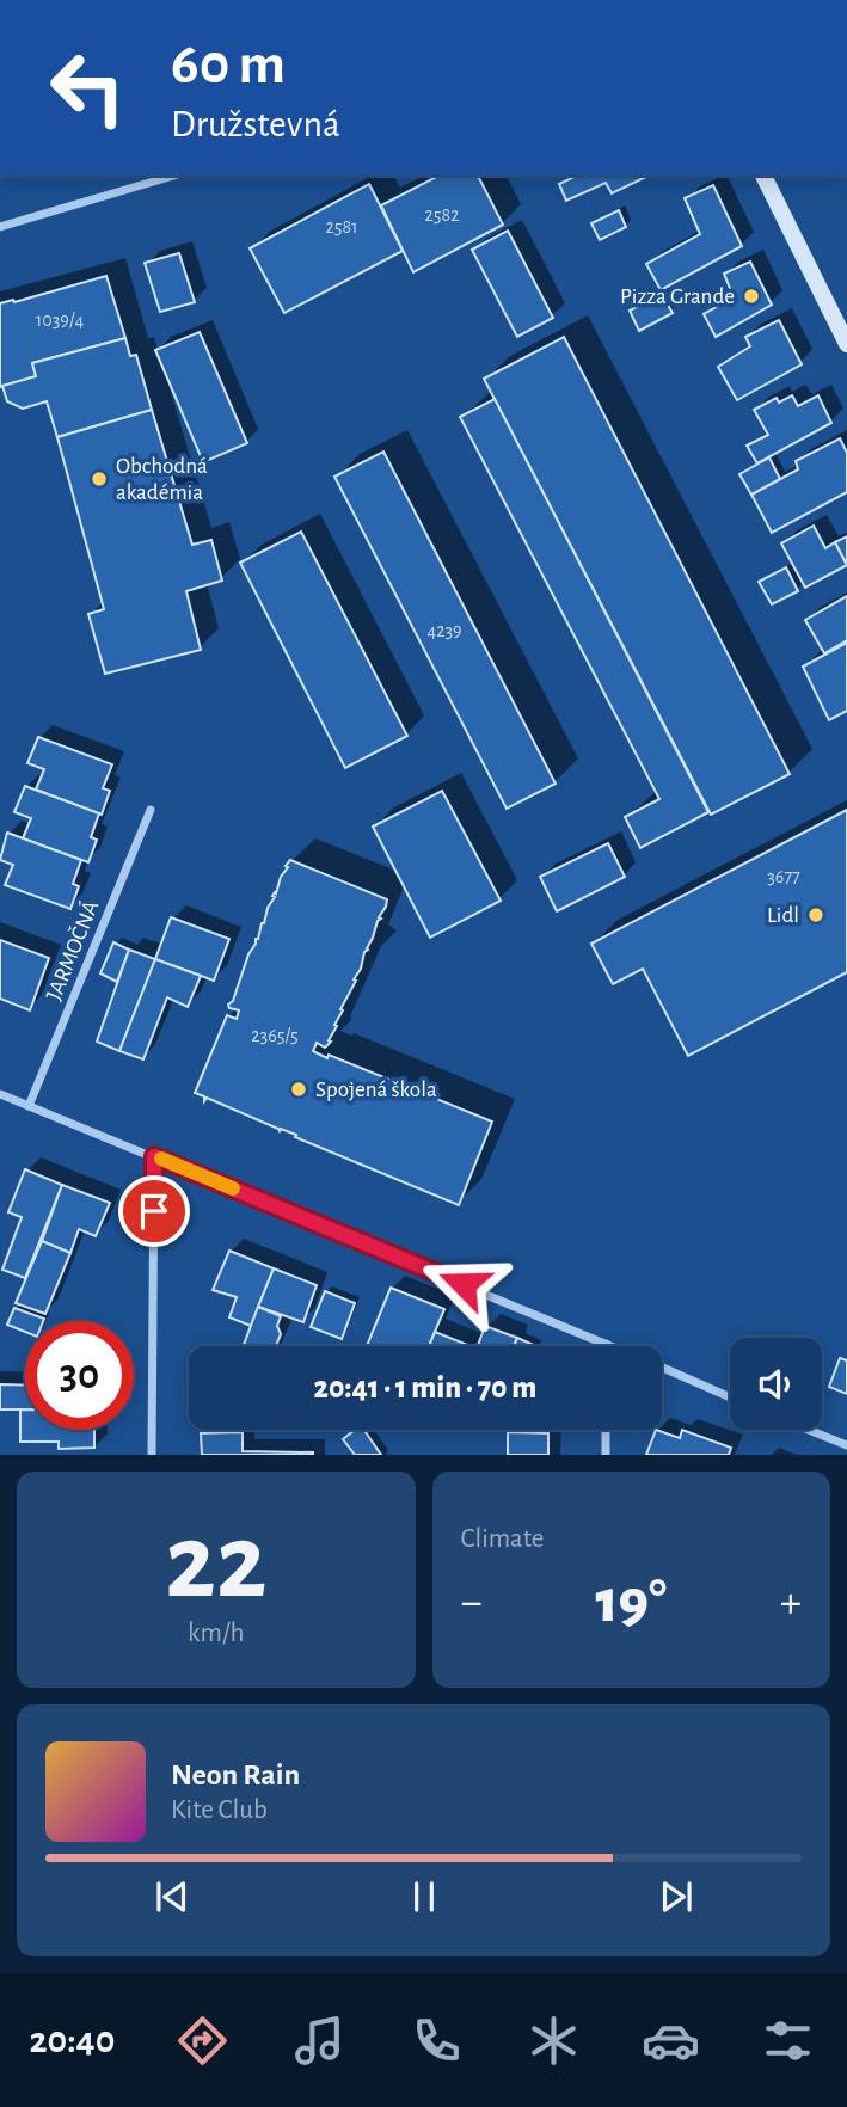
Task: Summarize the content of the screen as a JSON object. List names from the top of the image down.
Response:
{
  "streets": {
    "street": ["JARMOČNÁ"]
  },
  "places": [
    "Pizza Grande",
    "Obchodná akadémia",
    "Lidl",
    "Spojená škola"
  ],
  "house_numbers": [
    "2582",
    "2581",
    "1039/4",
    "4239",
    "3677",
    "2365/5"
  ],
  "page": {
    "turn": ["60 m", "Družstevná"],
    "limit": "30",
    "trip": "20:41 · 1 min · 70 m",
    "tile": [
      ["22", "km/h"],
      "Climate"
    ],
    "heat": ["−", "19°", "+"],
    "song": ["Neon Rain", "Kite Club"],
    "tabs": "20:40"
  }
}
